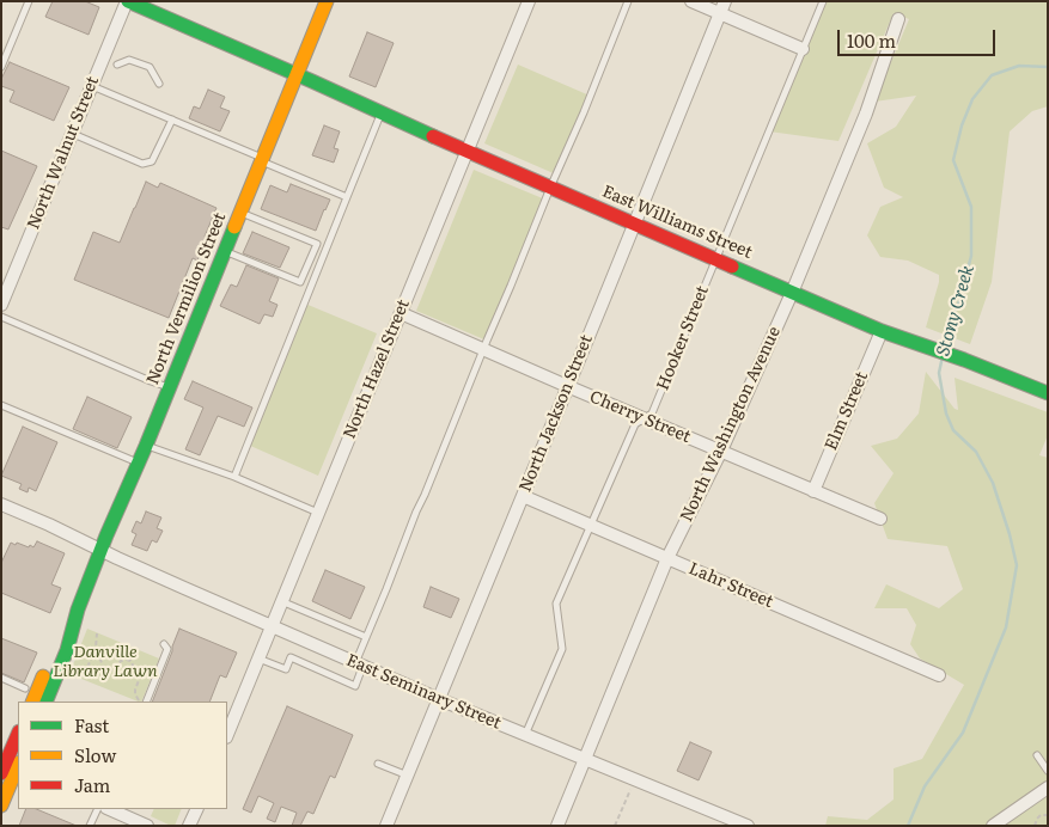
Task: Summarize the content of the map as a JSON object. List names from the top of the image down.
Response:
{
  "streets": {
    "street": [
      "North Walnut Street",
      "East Williams Street",
      "North Vermilion Street",
      "North Hazel Street",
      "Elm Street",
      "North Jackson Street",
      "Cherry Street",
      "North Washington Avenue",
      "Lahr Street",
      "East Seminary Street"
    ],
    "lane": ["Hooker Street"]
  },
  "crossings": [
    ["North Walnut Street", "East Williams Street"],
    ["East Williams Street", "North Vermilion Street"],
    ["East Williams Street", "Hooker Street"],
    ["East Williams Street", "North Hazel Street"],
    ["East Williams Street", "Elm Street"],
    ["East Williams Street", "North Jackson Street"],
    ["East Williams Street", "North Washington Avenue"],
    ["North Vermilion Street", "East Seminary Street"],
    ["Hooker Street", "Cherry Street"],
    ["Hooker Street", "Lahr Street"],
    ["Hooker Street", "East Seminary Street"],
    ["North Hazel Street", "Cherry Street"],
    ["North Hazel Street", "East Seminary Street"],
    ["Elm Street", "Cherry Street"],
    ["North Jackson Street", "Cherry Street"],
    ["North Jackson Street", "Lahr Street"],
    ["North Jackson Street", "East Seminary Street"],
    ["Cherry Street", "North Washington Avenue"],
    ["North Washington Avenue", "Lahr Street"],
    ["North Washington Avenue", "East Seminary Street"]
  ],
  "water": ["Stony Creek"],
  "parks": ["Danville Library Lawn"],
  "legend": ["Fast", "Slow", "Jam"],
  "scale_bar": "100 m"
}
